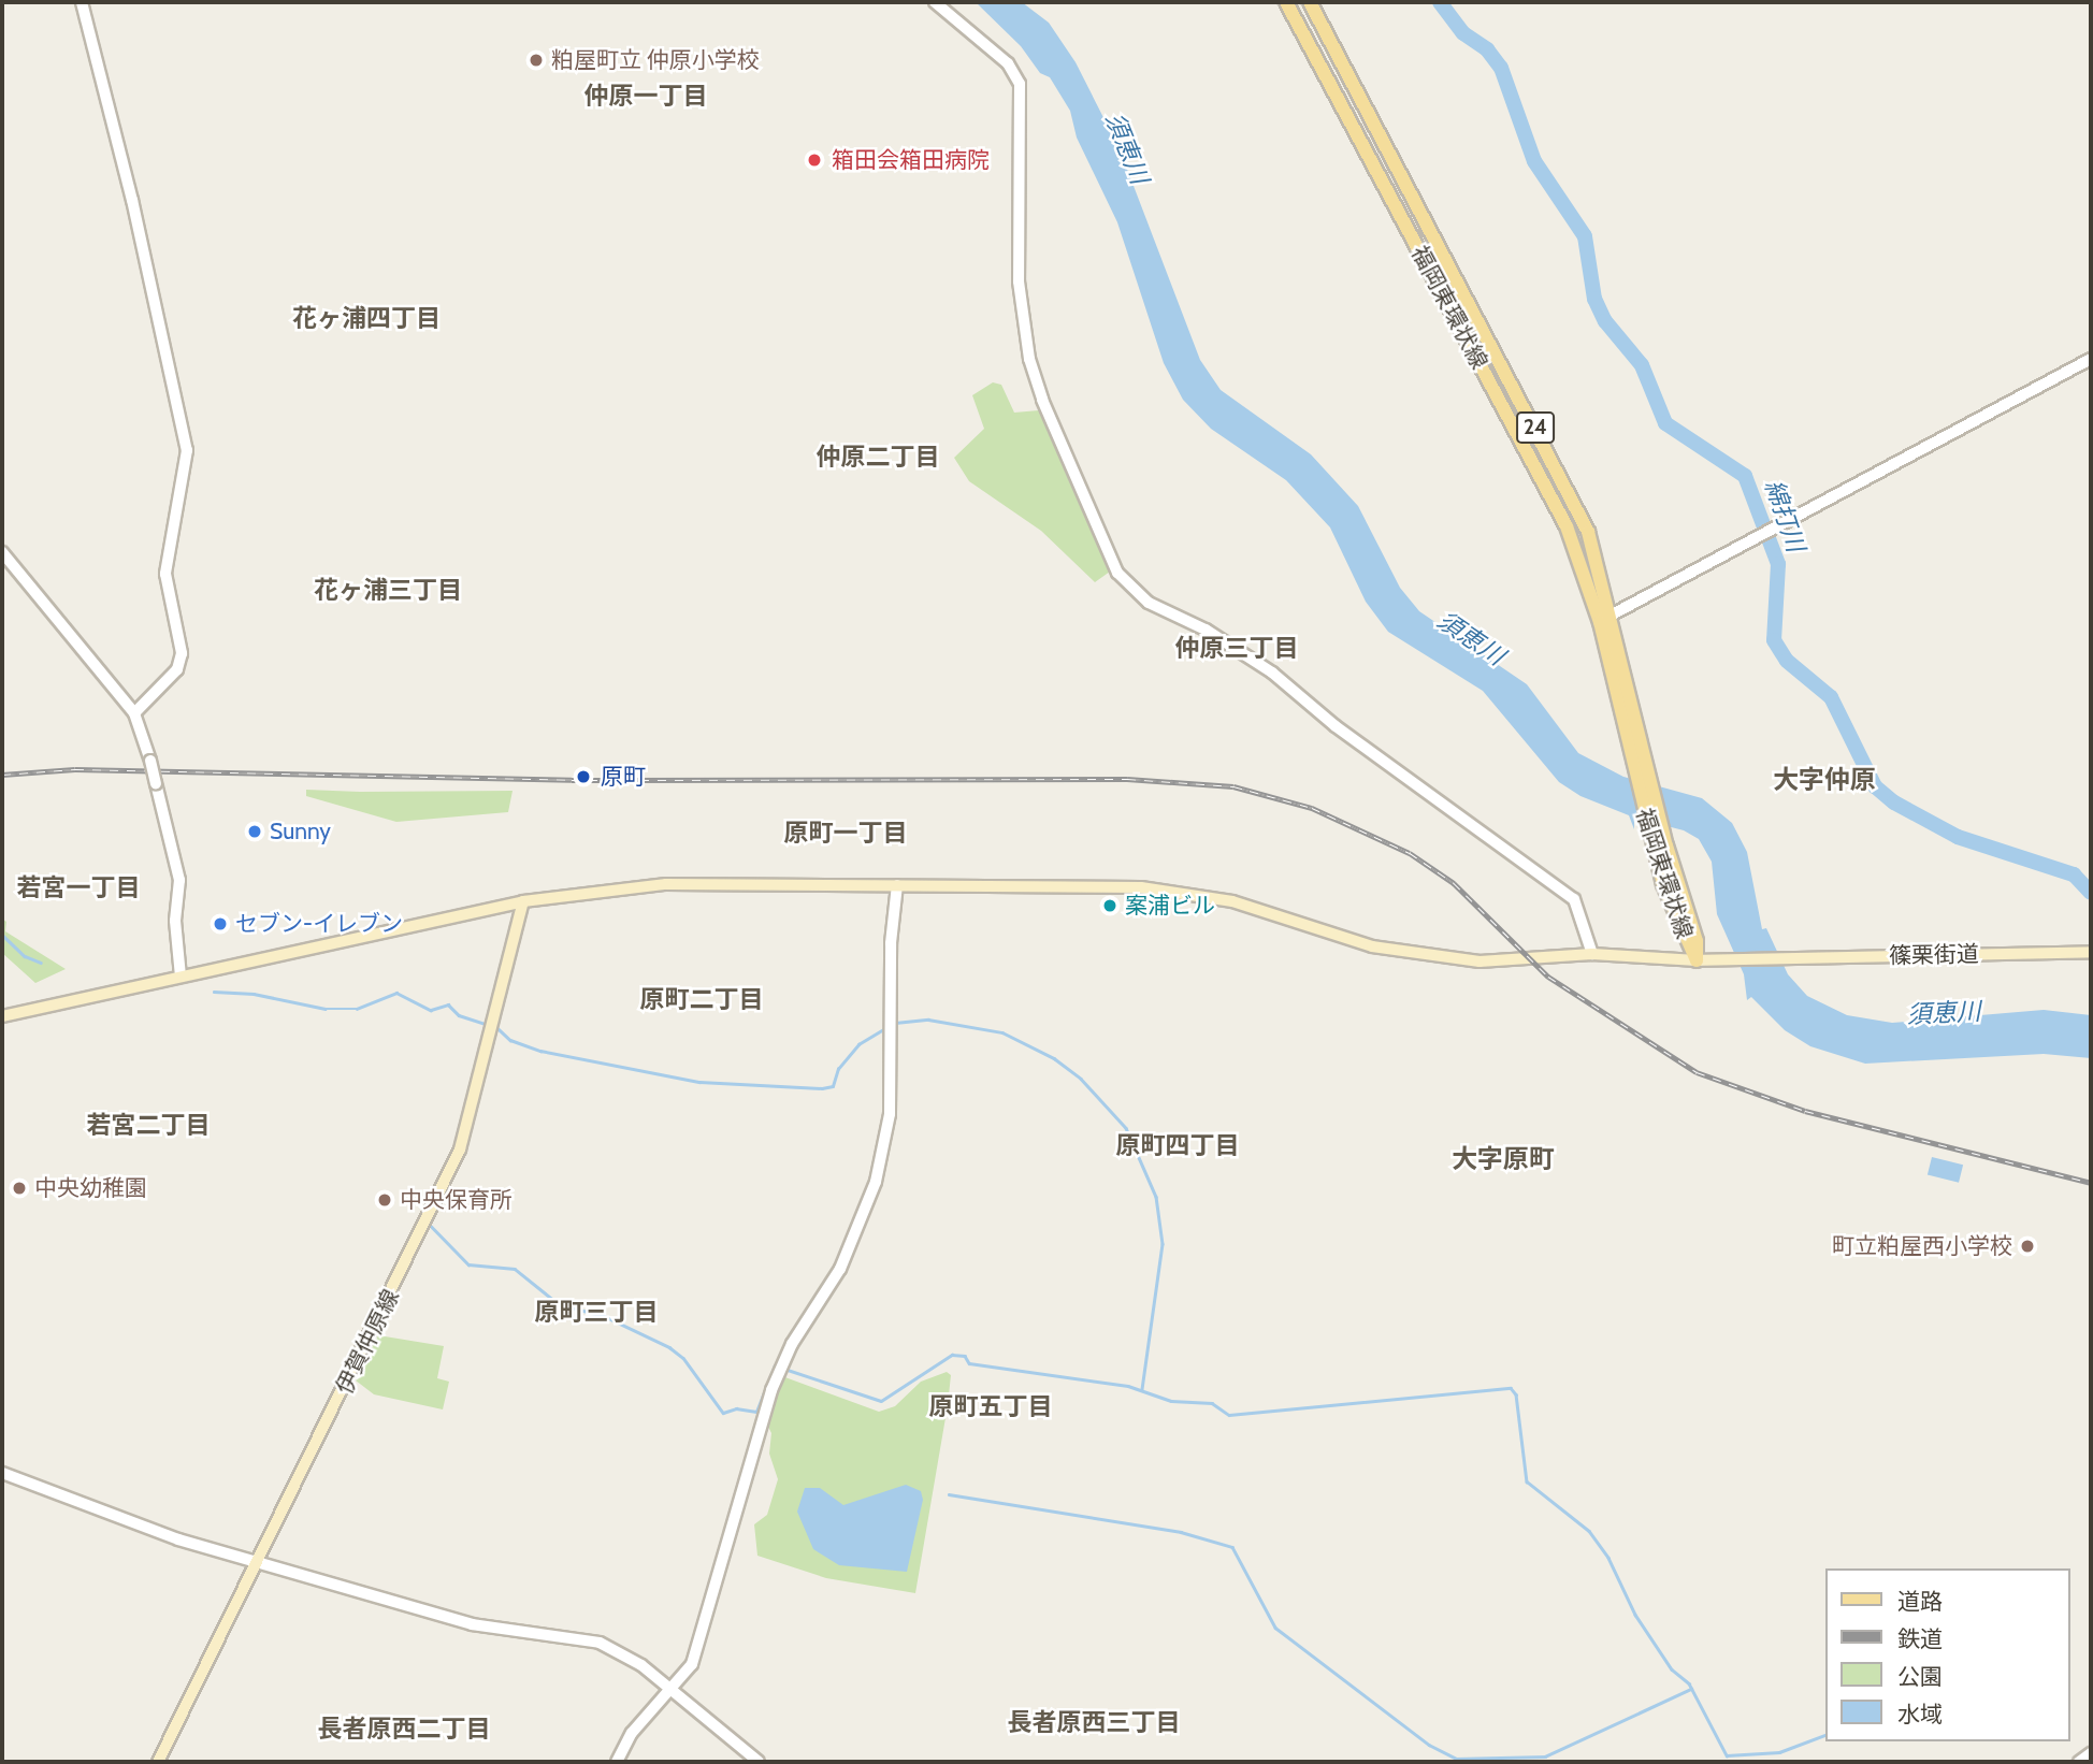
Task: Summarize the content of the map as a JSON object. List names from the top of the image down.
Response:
{
  "streets": {
    "main road": [
      "福岡東環状線",
      "24",
      "篠栗街道",
      "伊賀仲原線"
    ]
  },
  "crossings": [
    ["福岡東環状線", "篠栗街道"],
    ["篠栗街道", "伊賀仲原線"]
  ],
  "districts": [
    "仲原一丁目",
    "花ヶ浦四丁目",
    "仲原二丁目",
    "花ヶ浦三丁目",
    "仲原三丁目",
    "大字仲原",
    "原町一丁目",
    "若宮一丁目",
    "原町二丁目",
    "若宮二丁目",
    "原町四丁目",
    "大字原町",
    "原町三丁目",
    "原町五丁目",
    "長者原西三丁目",
    "長者原西二丁目"
  ],
  "water": ["須恵川", "綿打川"],
  "places": [
    "粕屋町立 仲原小学校",
    "箱田会箱田病院",
    "原町",
    "Sunny",
    "案浦ビル",
    "セブン-イレブン",
    "中央幼稚園",
    "中央保育所",
    "町立粕屋西小学校"
  ],
  "legend": [
    "道路",
    "鉄道",
    "公園",
    "水域"
  ]
}
